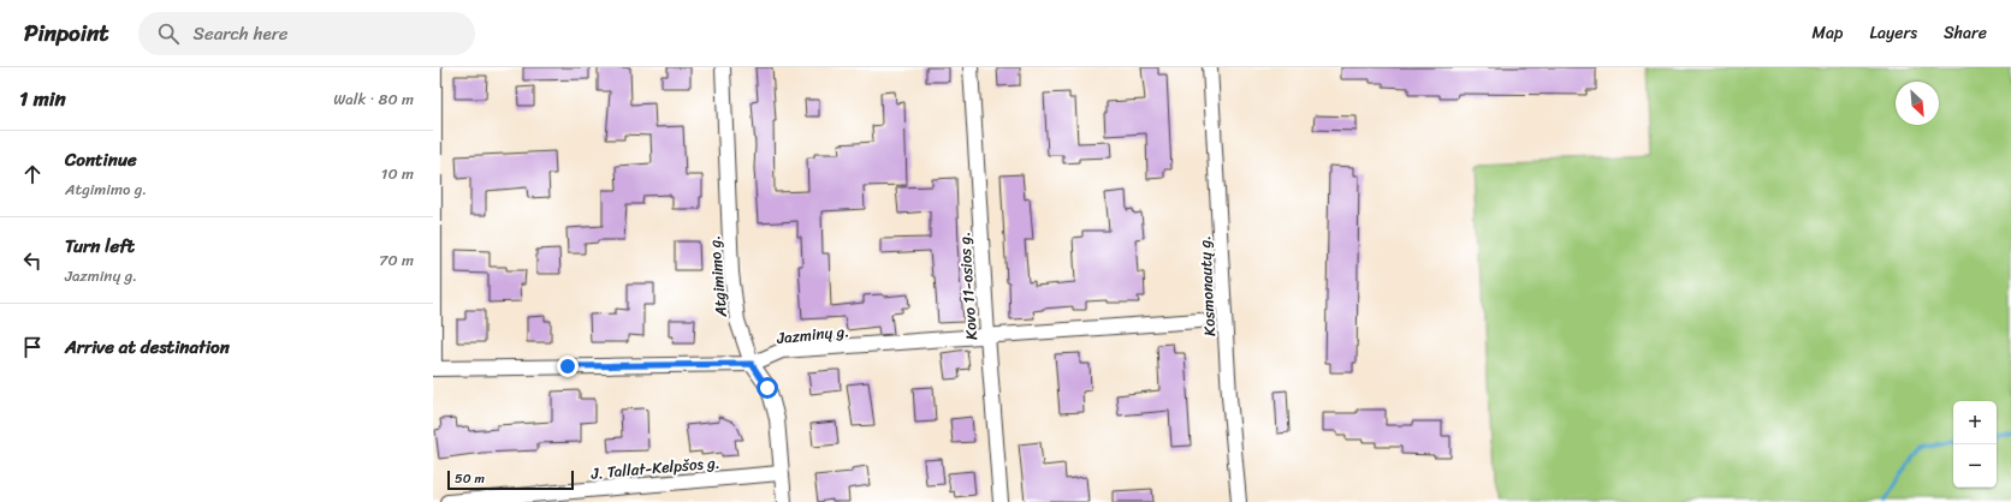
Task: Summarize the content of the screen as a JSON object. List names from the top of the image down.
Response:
{
  "streets": {
    "street": [
      "Atgimimo g.",
      "Kovo 11-osios g.",
      "Kosmonautų g.",
      "Jazminų g.",
      "J. Tallat-Kelpšos g."
    ]
  },
  "crossings": [
    ["Atgimimo g.", "Jazminų g."],
    ["Atgimimo g.", "J. Tallat-Kelpšos g."],
    ["Kovo 11-osios g.", "Jazminų g."]
  ],
  "scale_bar": "50 m",
  "north": "bottom right",
  "page": {
    "header": "Pinpoint",
    "search": "Search here",
    "nav": ["Map", "Layers", "Share"],
    "heading": ["1 min", "Walk · 80 m"],
    "list": [
      ["Continue", "Atgimimo g.", "10 m"],
      ["Turn left", "Jazminų g.", "70 m"],
      "Arrive at destination"
    ],
    "map_buttons": ["+", "−"],
    "scale": "50 m"
  }
}
